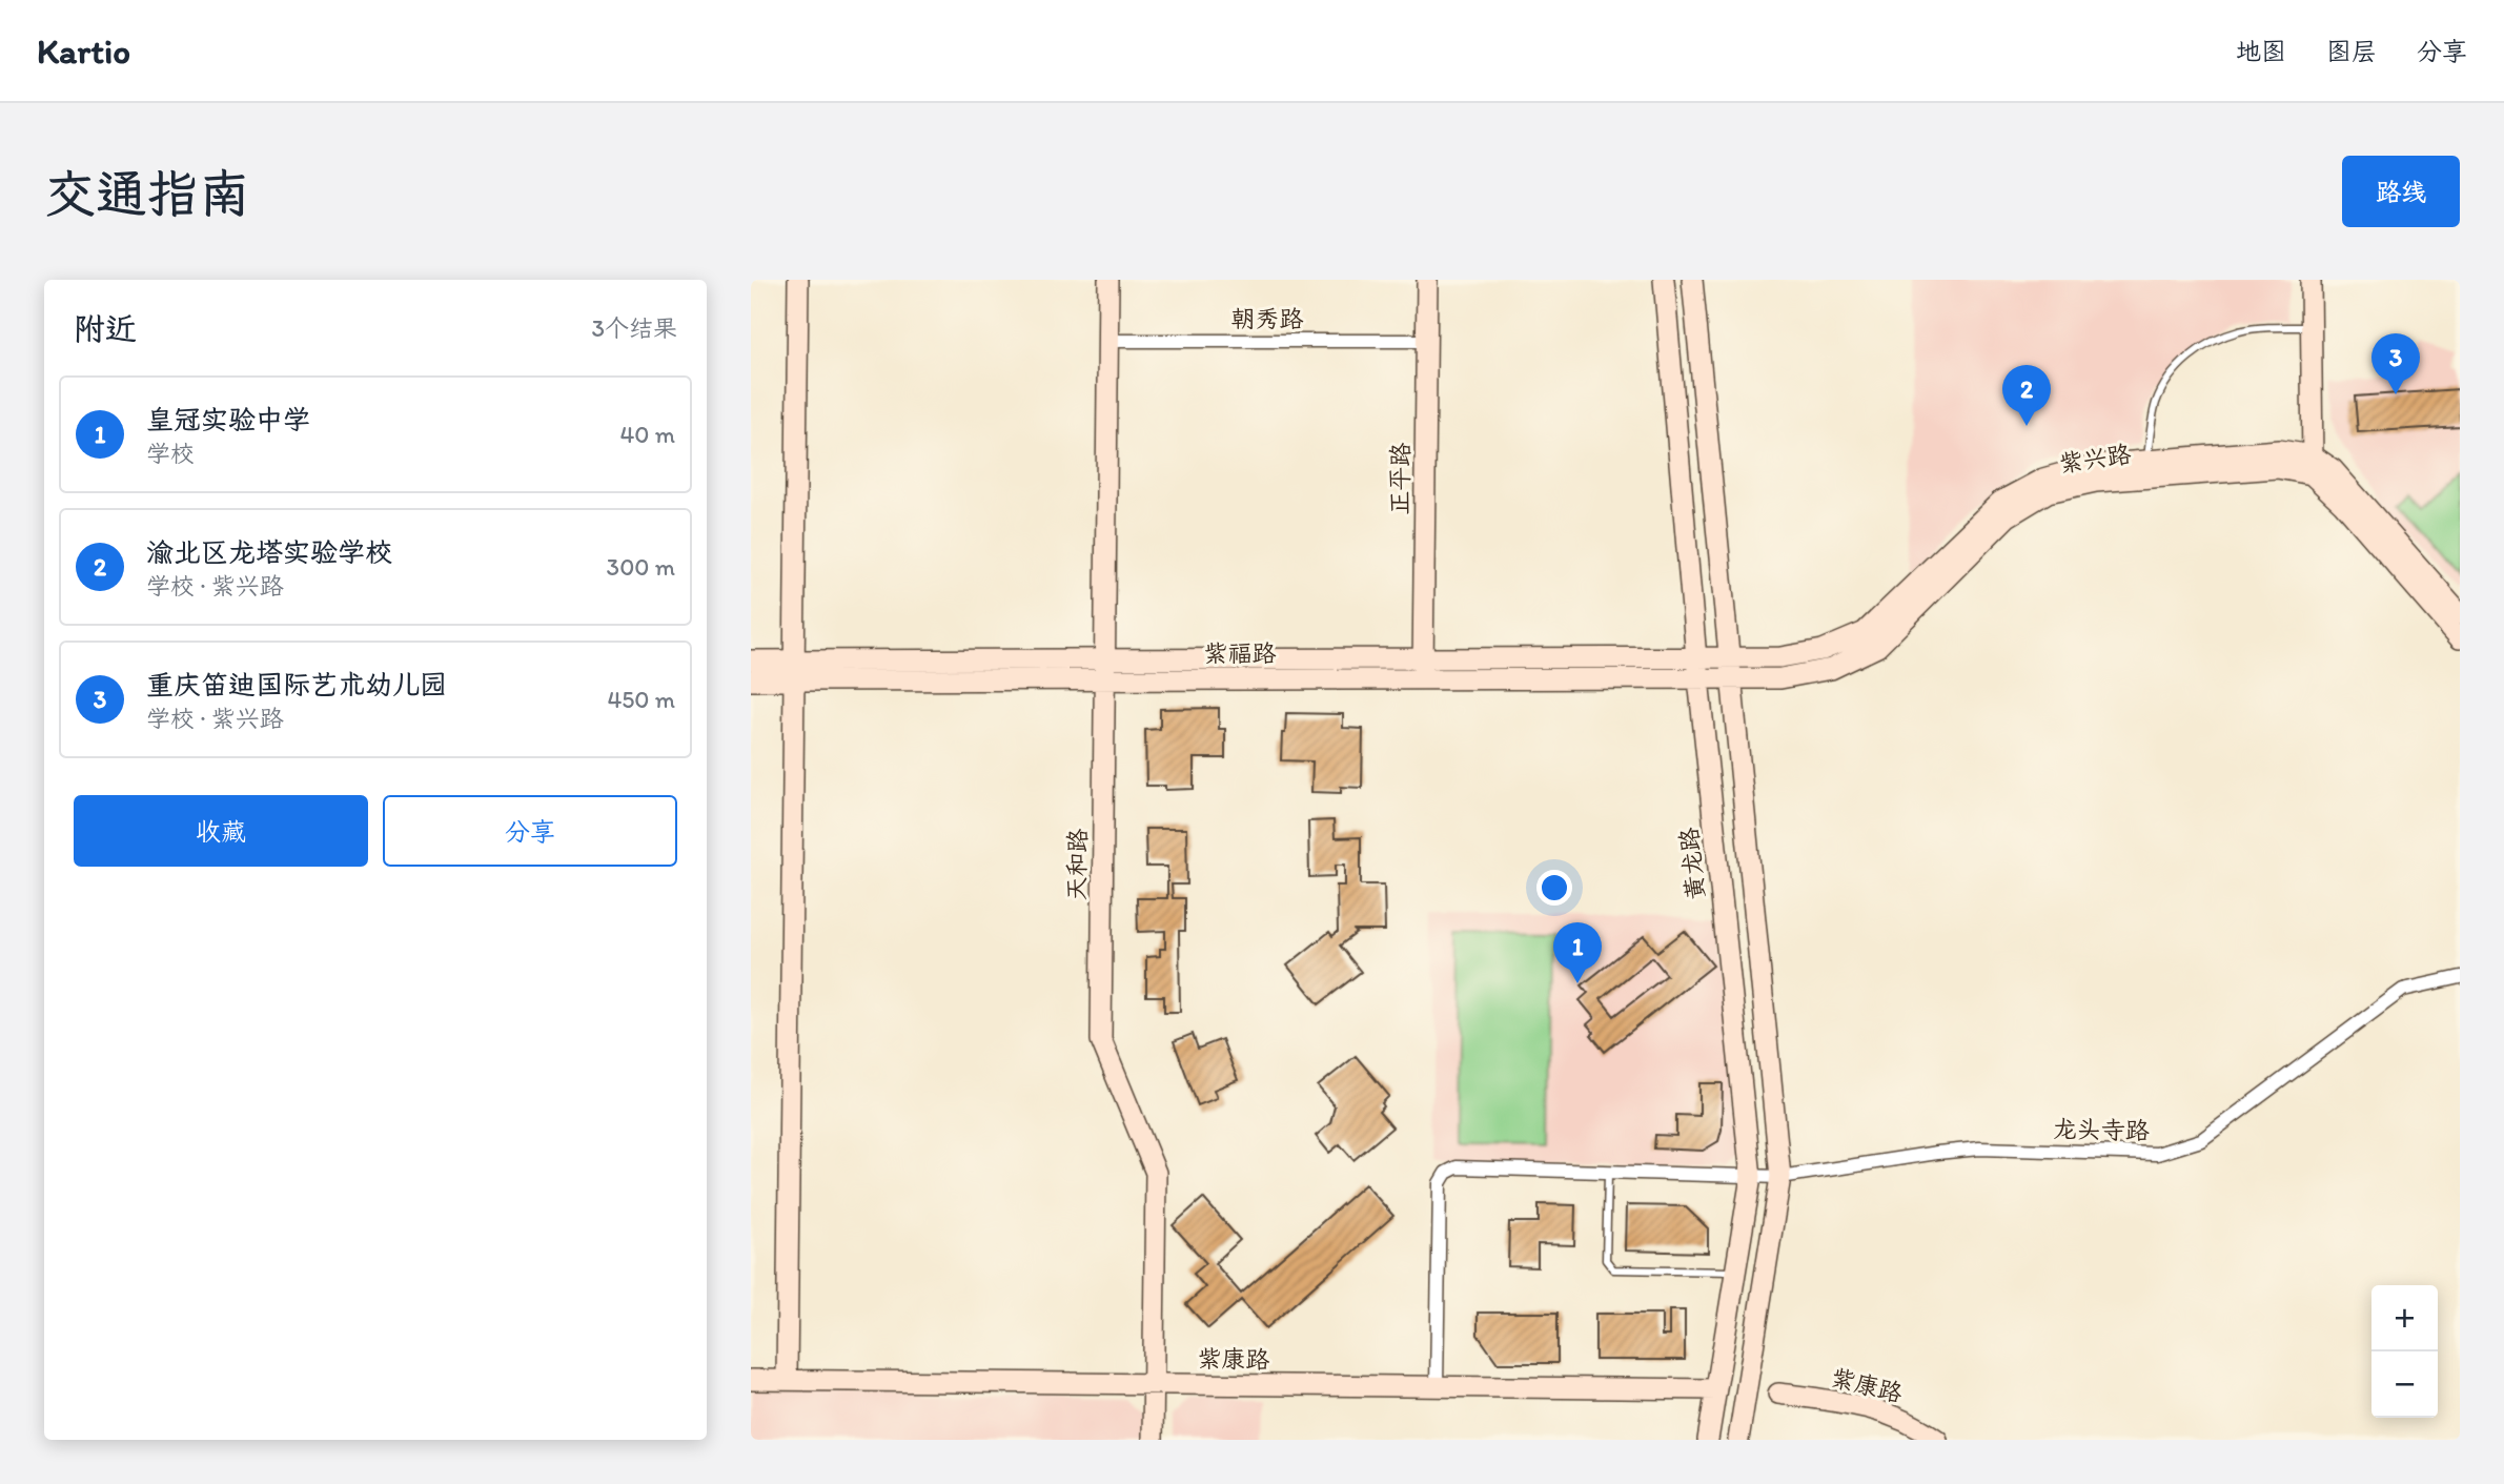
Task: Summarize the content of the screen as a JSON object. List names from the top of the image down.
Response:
{
  "streets": {
    "main road": [
      "紫兴路",
      "正平路",
      "紫福路",
      "黄龙路",
      "天和路",
      "紫康路"
    ],
    "street": ["朝秀路", "龙头寺路"]
  },
  "crossings": [
    ["朝秀路", "正平路"],
    ["朝秀路", "天和路"],
    ["紫兴路", "紫福路"],
    ["正平路", "紫福路"],
    ["紫福路", "黄龙路"],
    ["紫福路", "天和路"],
    ["黄龙路", "龙头寺路"],
    ["黄龙路", "紫康路"],
    ["天和路", "紫康路"],
    ["龙头寺路", "紫康路"]
  ],
  "page": {
    "header": "Kartio",
    "nav": ["地图", "图层", "分享"],
    "buttons": [
      "路线",
      ["收藏", "分享"]
    ],
    "title": "交通指南",
    "heading": ["附近", "3个结果"],
    "pins": ["3", "2", "1"],
    "list": [
      {
        "mark": "1",
        "name": "皇冠实验中学",
        "note": "学校",
        "value": "40 m"
      },
      {
        "mark": "2",
        "name": "渝北区龙塔实验学校",
        "note": "学校 · 紫兴路",
        "value": "300 m"
      },
      {
        "mark": "3",
        "name": "重庆笛迪国际艺术幼儿园",
        "note": "学校 · 紫兴路",
        "value": "450 m"
      }
    ],
    "map_buttons": ["+", "−"]
  }
}
